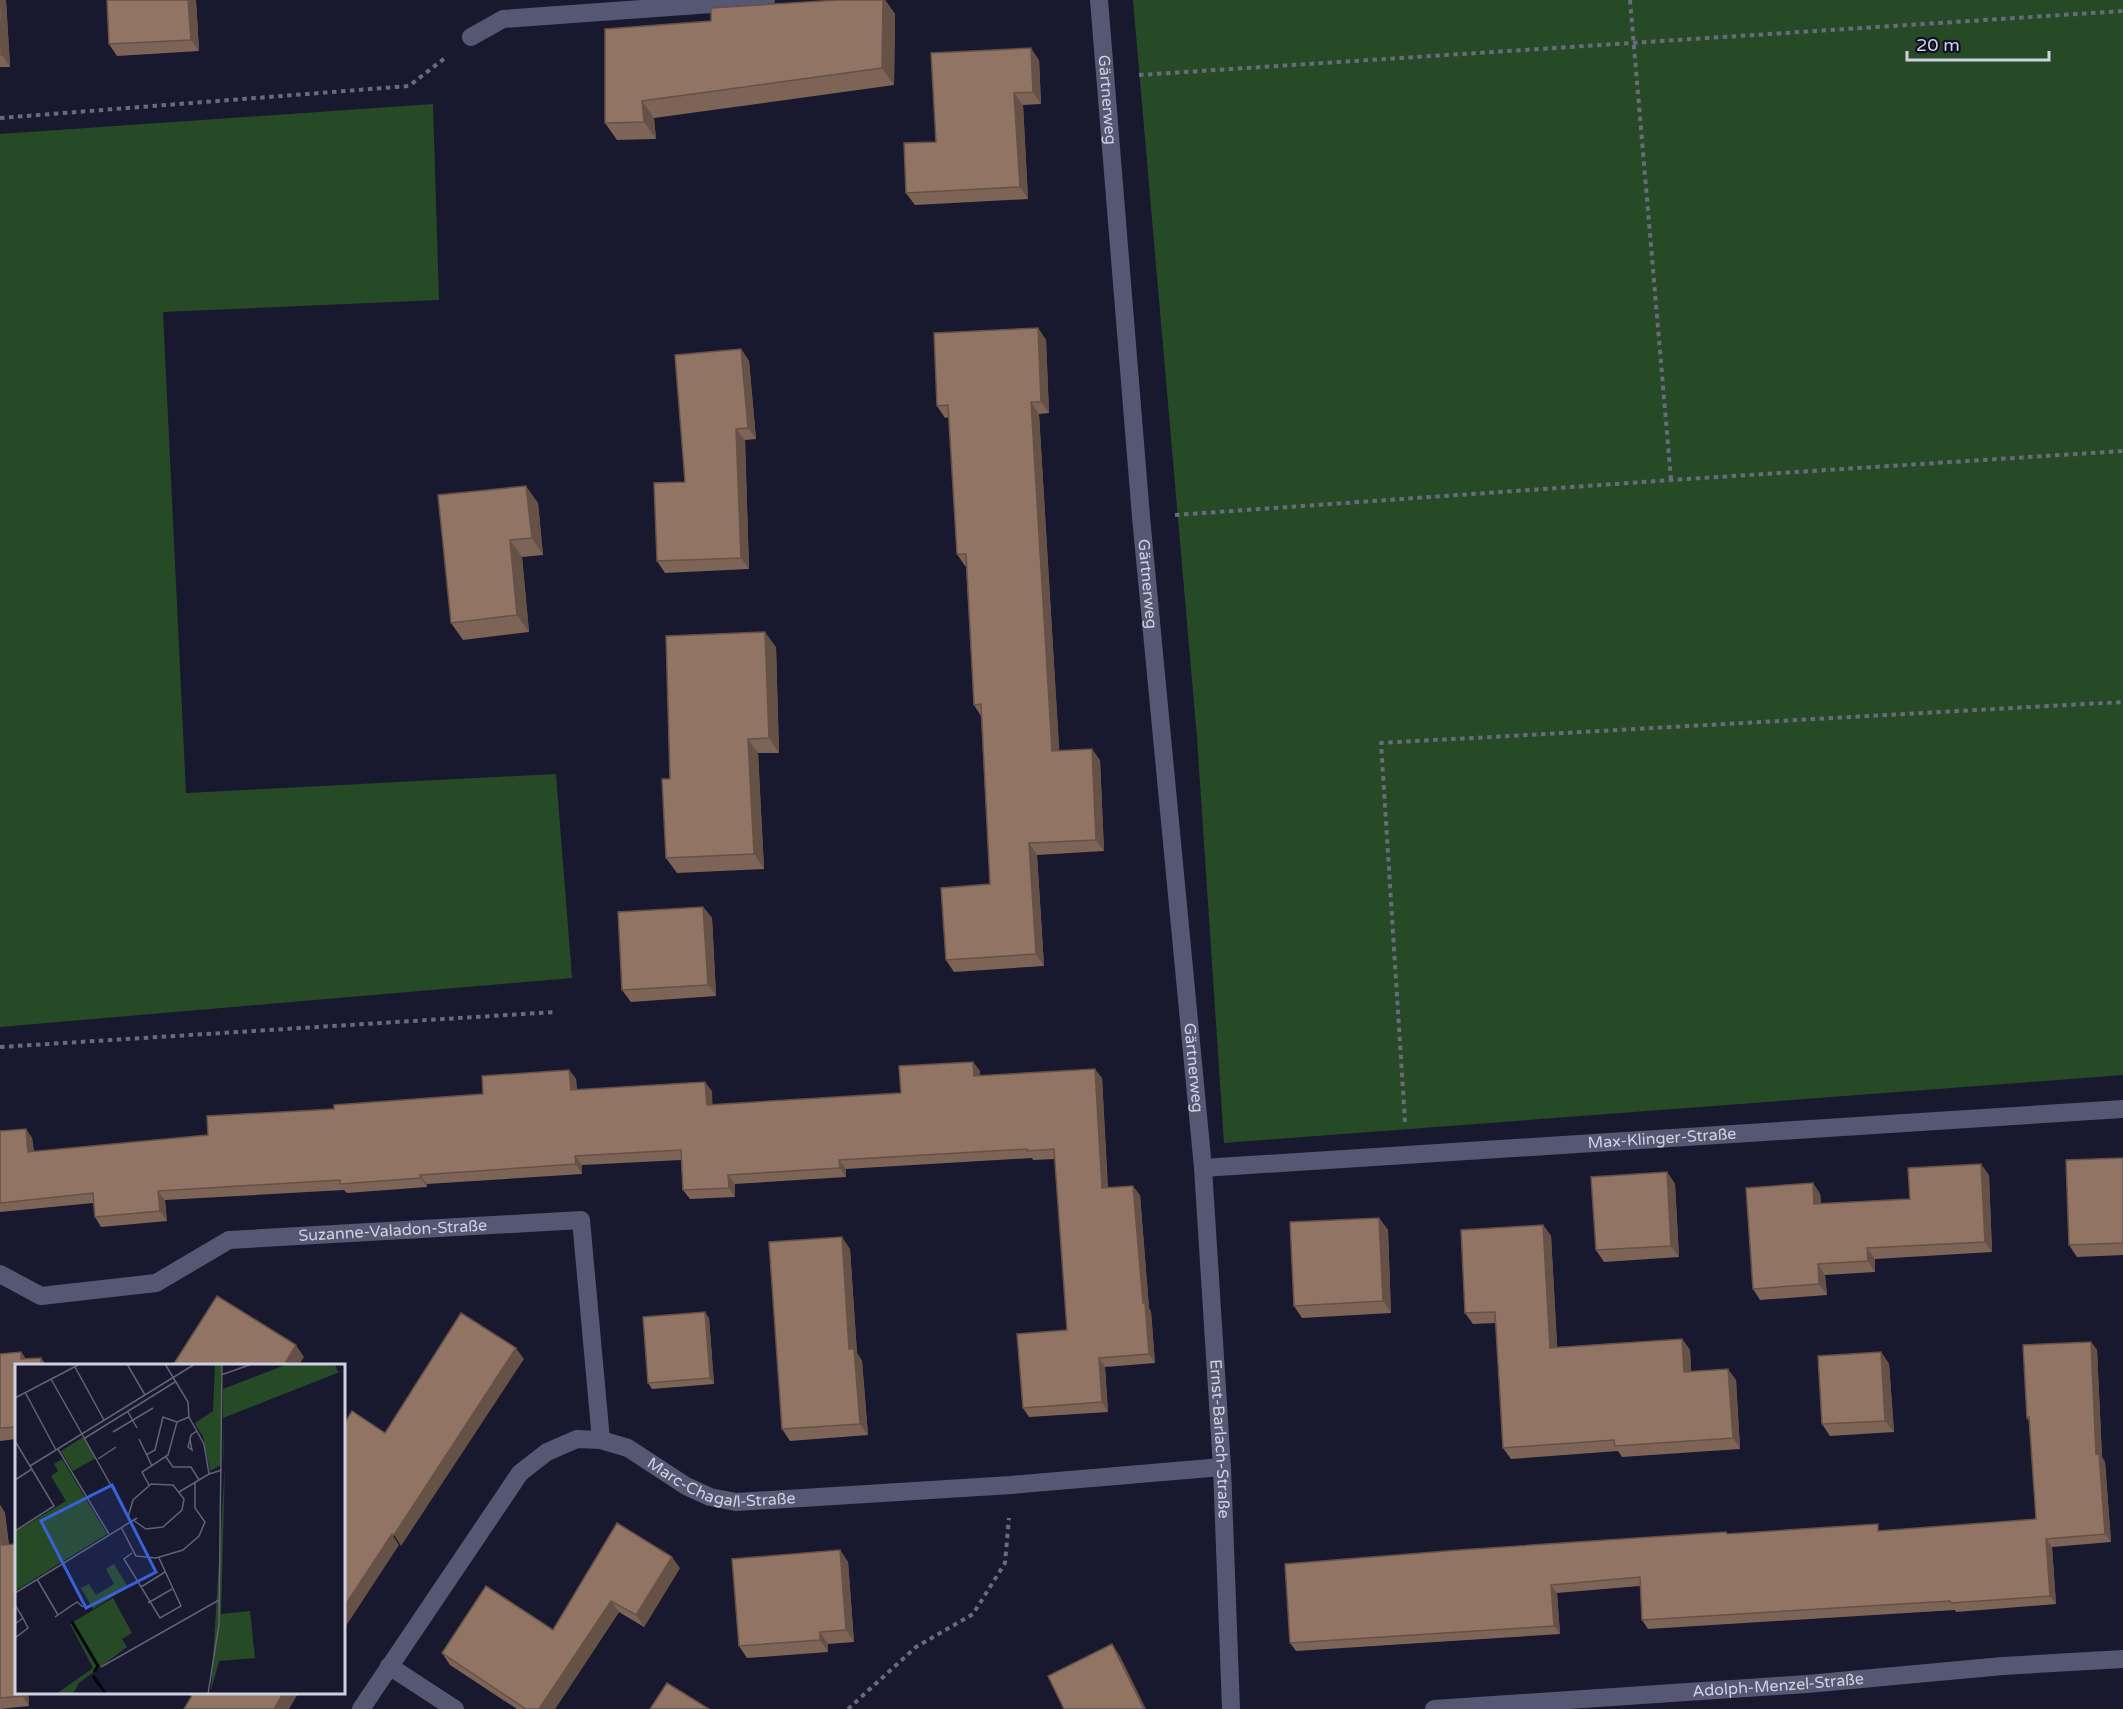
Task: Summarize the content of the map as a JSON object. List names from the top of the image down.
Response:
{
  "streets": {
    "street": [
      "Gärtnerweg",
      "Max-Klinger-Straße",
      "Suzanne-Valadon-Straße",
      "Ernst-Barlach-Straße",
      "Marc-Chagall-Straße",
      "Adolph-Menzel-Straße"
    ]
  },
  "crossings": [
    ["Gärtnerweg", "Max-Klinger-Straße"],
    ["Gärtnerweg", "Ernst-Barlach-Straße"],
    ["Max-Klinger-Straße", "Ernst-Barlach-Straße"],
    ["Suzanne-Valadon-Straße", "Marc-Chagall-Straße"],
    ["Ernst-Barlach-Straße", "Marc-Chagall-Straße"]
  ],
  "scale_bar": "20 m"
}
